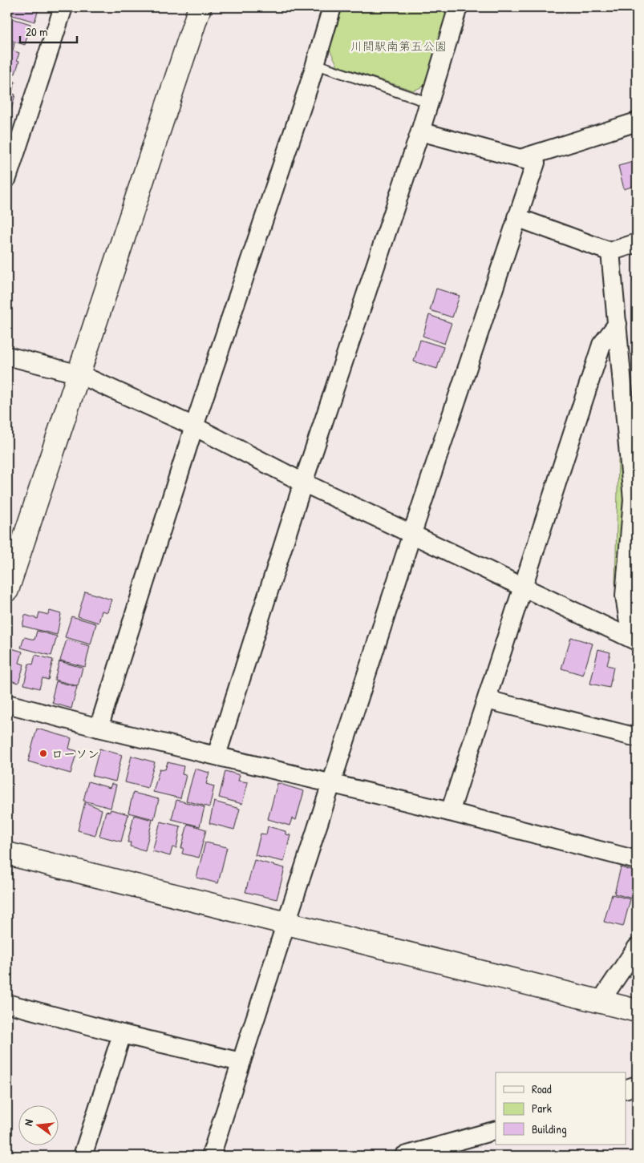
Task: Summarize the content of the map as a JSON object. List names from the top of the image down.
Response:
{
  "parks": ["川間駅南第五公園"],
  "places": ["ローソン"],
  "legend": ["Road", "Park", "Building"],
  "scale_bar": "20 m",
  "north": "left"
}
